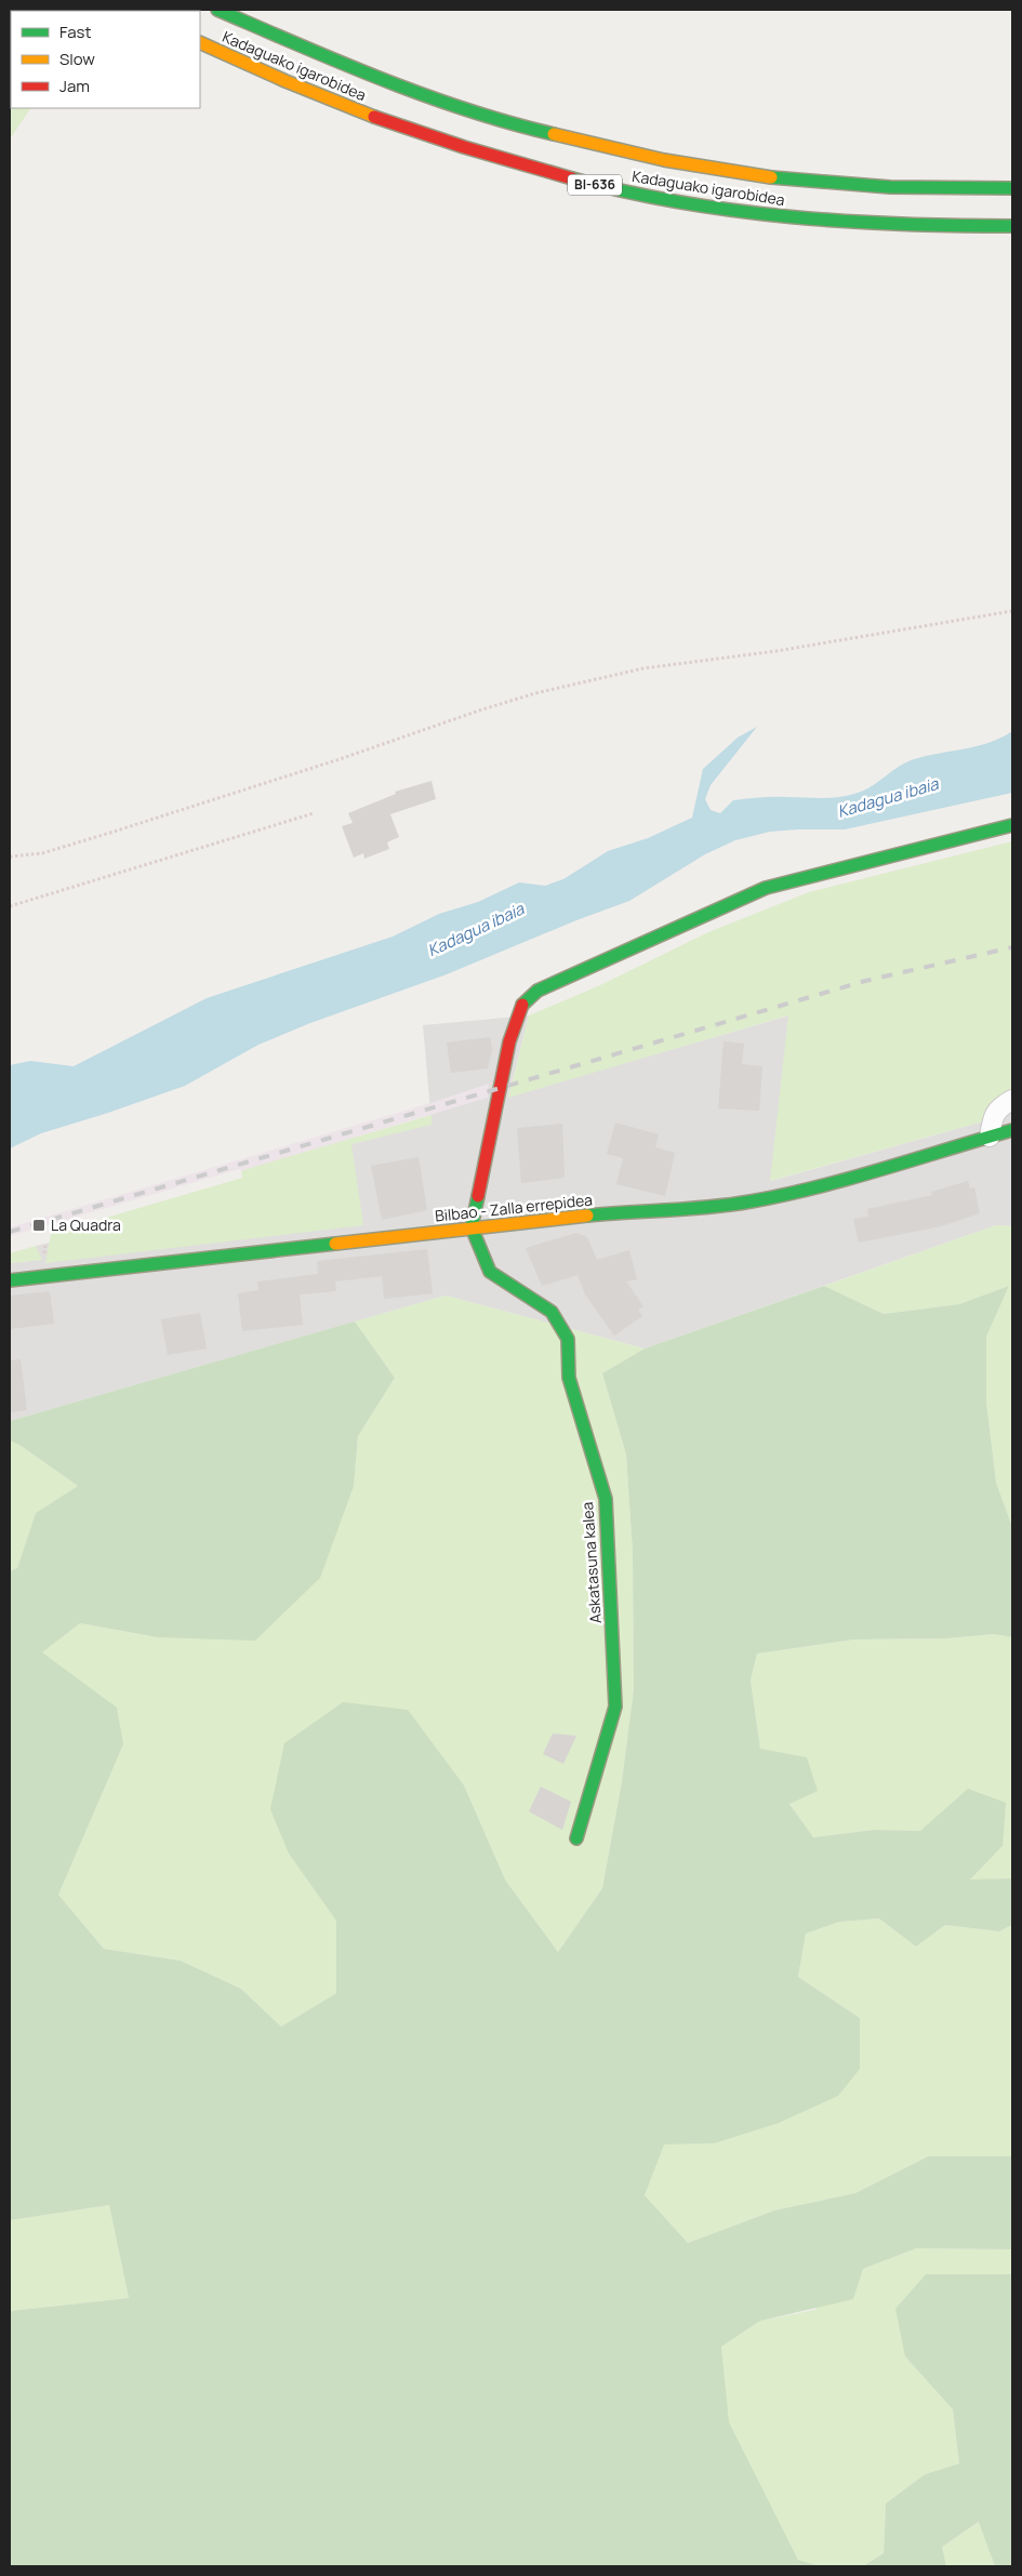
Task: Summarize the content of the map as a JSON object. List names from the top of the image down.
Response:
{
  "streets": {
    "main road": [
      "Kadaguako igarobidea",
      "BI-636",
      "Bilbao - Zalla errepidea",
      "Askatasuna kalea"
    ]
  },
  "crossings": [
    ["Bilbao - Zalla errepidea", "Askatasuna kalea"]
  ],
  "water": ["Kadagua ibaia"],
  "places": {
    "transit": ["La Quadra"]
  },
  "legend": ["Fast", "Slow", "Jam"]
}
